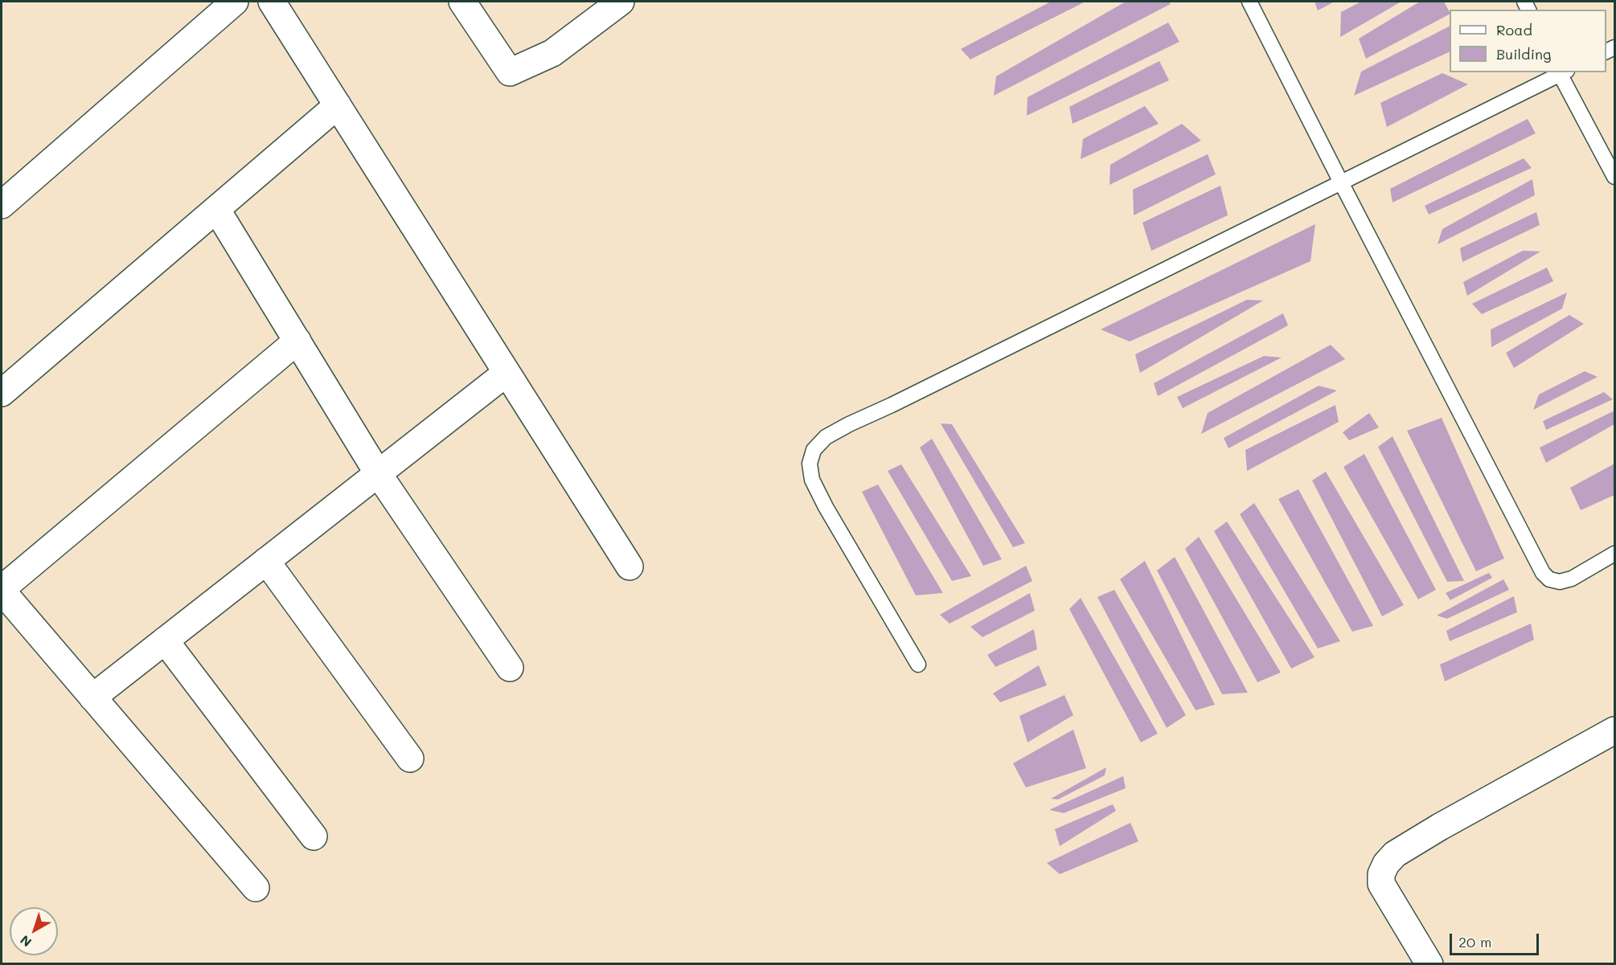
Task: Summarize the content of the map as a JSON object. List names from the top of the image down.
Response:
{
  "legend": ["Road", "Building"],
  "scale_bar": "20 m",
  "north": "bottom left"
}
